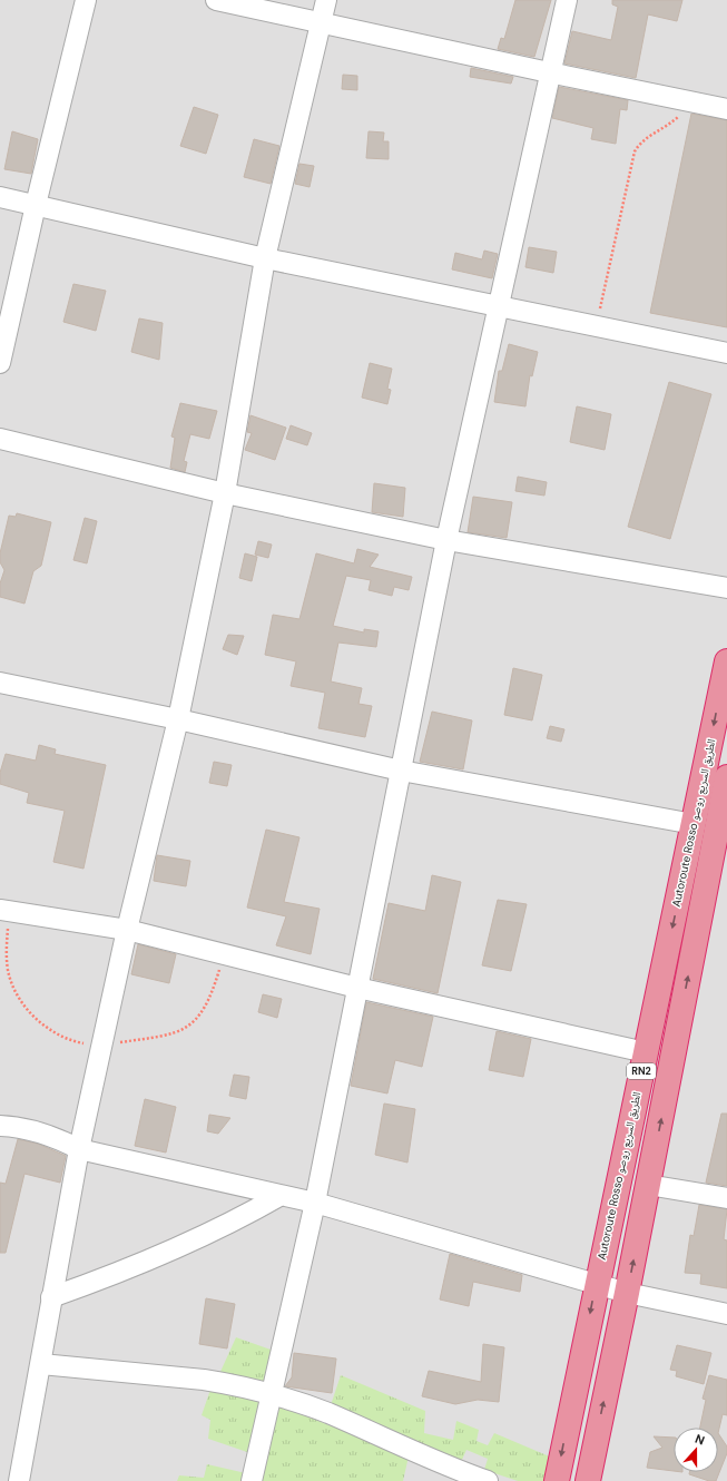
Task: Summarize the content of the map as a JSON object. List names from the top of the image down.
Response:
{
  "streets": {
    "highway": ["Autoroute Rosso الطريق السريع روصو", "RN2"]
  },
  "north": "top"
}
